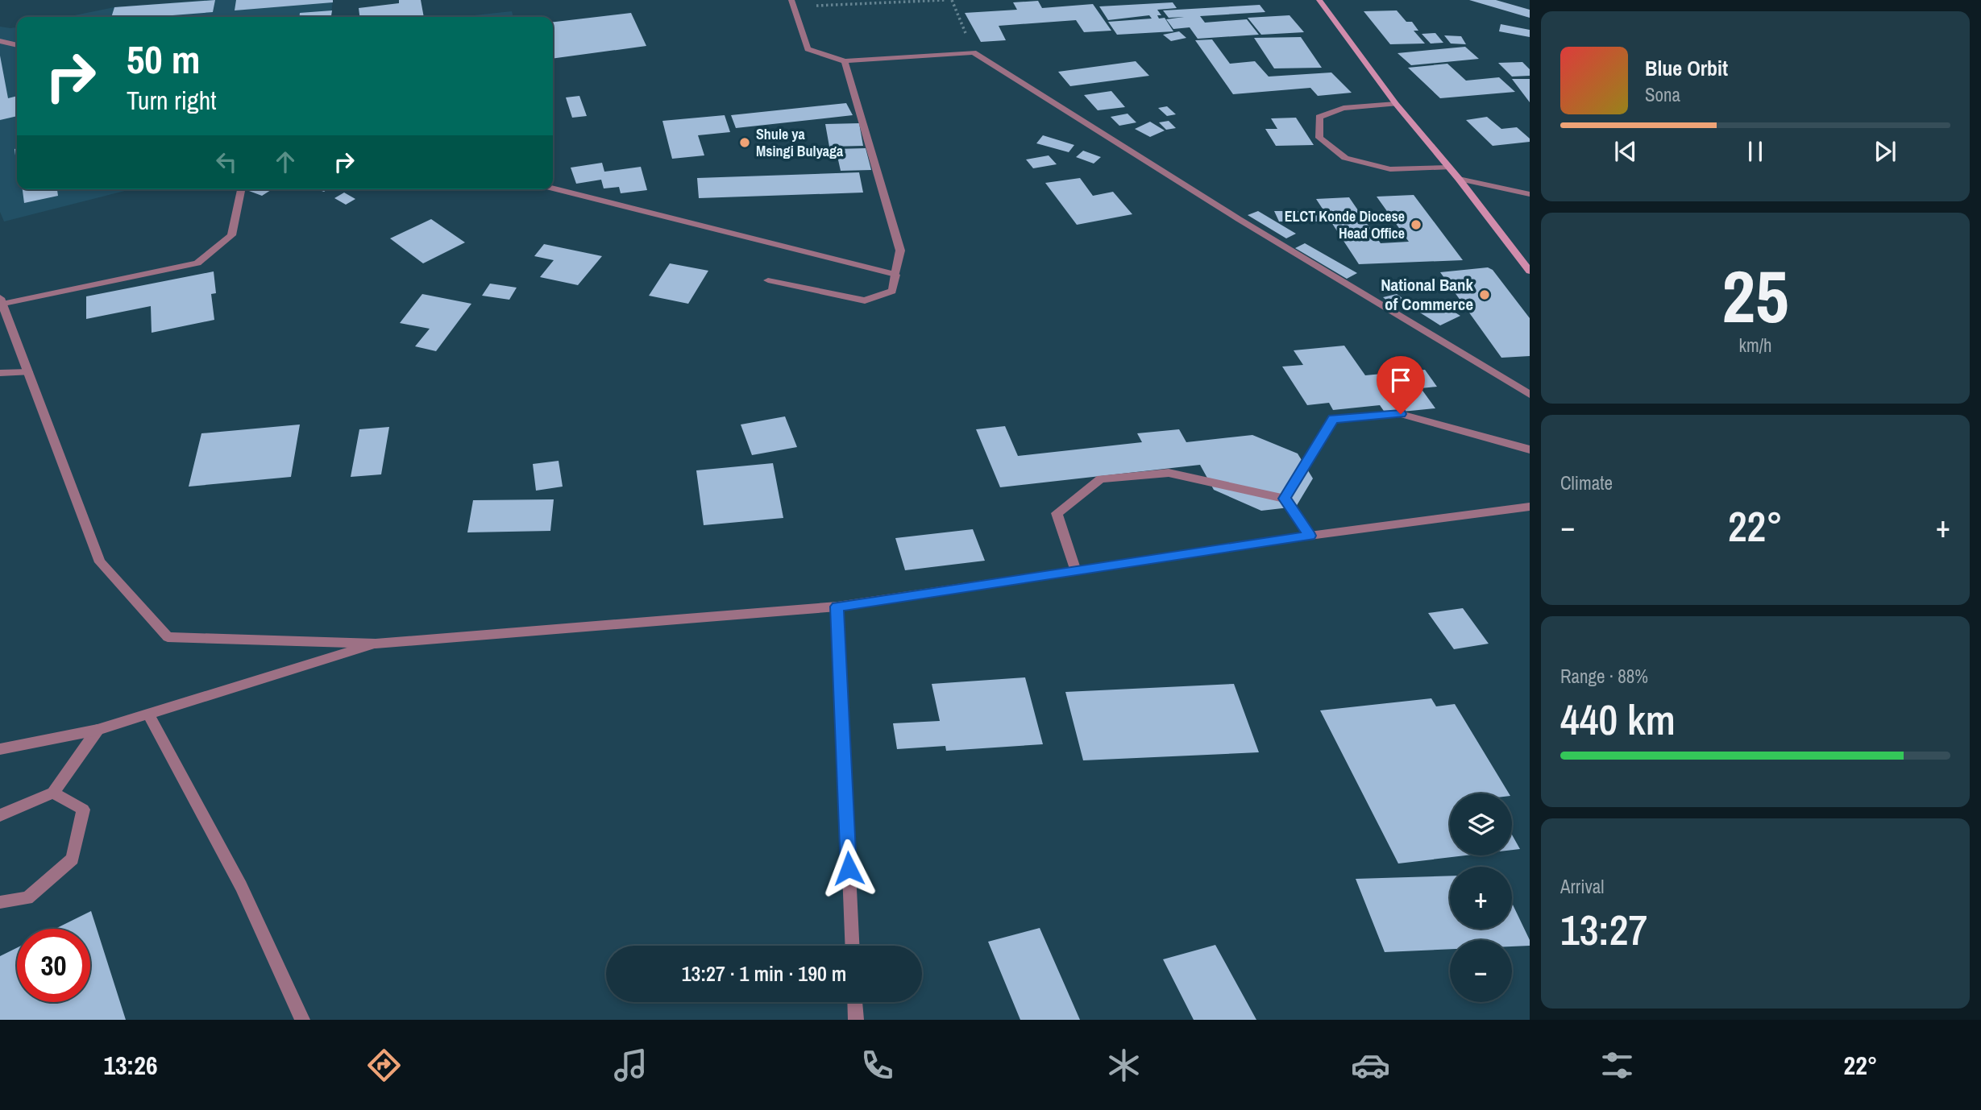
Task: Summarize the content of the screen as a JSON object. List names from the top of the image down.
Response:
{
  "places": ["Shule ya Msingi Bulyaga", "ELCT Konde Diocese Head Office", "National Bank of Commerce"],
  "page": {
    "turn": ["50 m", "Turn right"],
    "song": ["Blue Orbit", "Sona"],
    "tile": [
      ["25", "km/h"],
      "Climate",
      ["Range · 88%", "440 km"],
      ["Arrival", "13:27"]
    ],
    "heat": ["−", "22°", "+"],
    "map_buttons": ["+", "−"],
    "limit": "30",
    "trip": "13:27 · 1 min · 190 m",
    "tabs": ["13:26", "22°"]
  }
}
